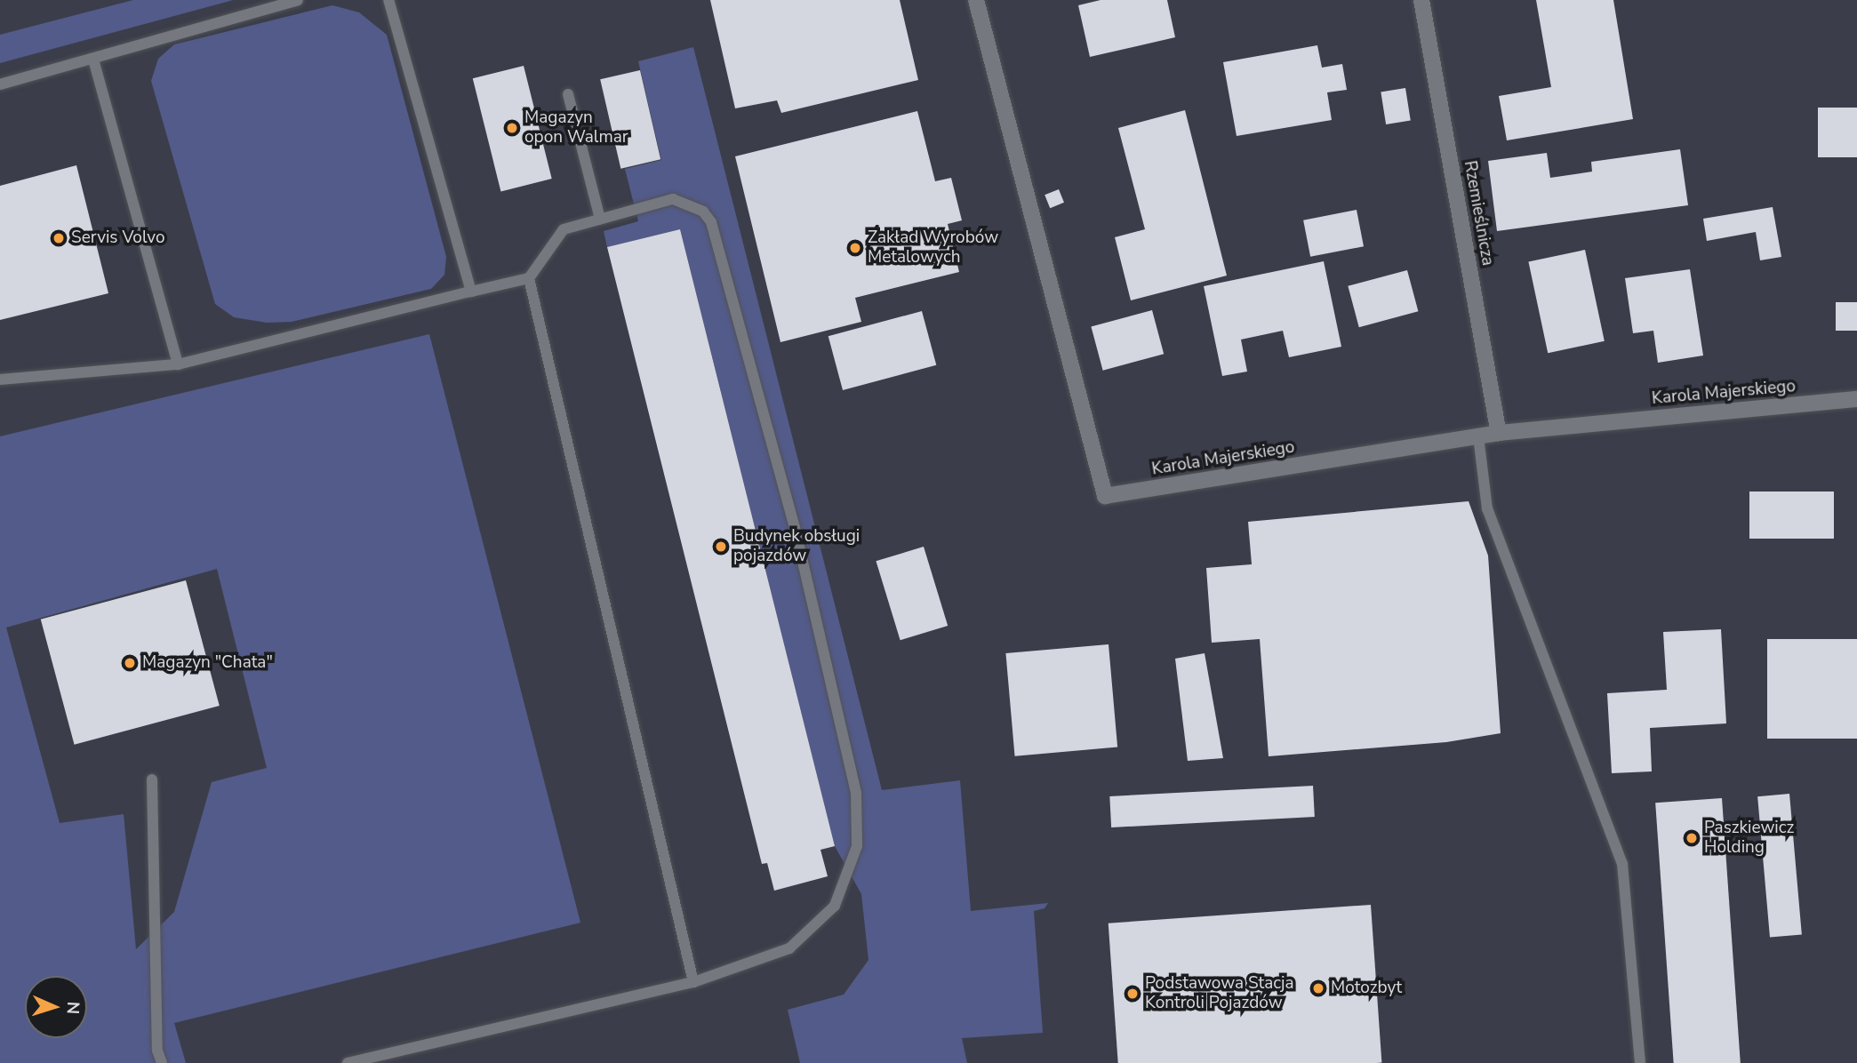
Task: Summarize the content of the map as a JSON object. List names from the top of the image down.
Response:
{
  "streets": {
    "street": ["Rzemieślnicza", "Karola Majerskiego"]
  },
  "crossings": [
    ["Rzemieślnicza", "Karola Majerskiego"]
  ],
  "places": [
    "Magazyn opon Walmar",
    "Servis Volvo",
    "Zakład Wyrobów Metalowych",
    "Budynek obsługi pojazdów",
    "Magazyn \"Chata\"",
    "Paszkiewicz Holding",
    "Motozbyt",
    "Podstawowa Stacja Kontroli Pojazdów"
  ],
  "north": "right"
}
